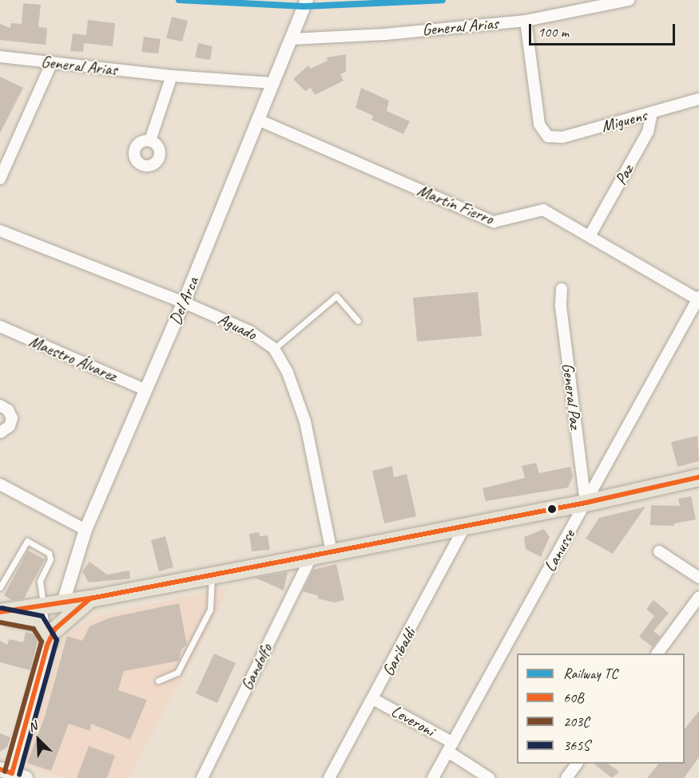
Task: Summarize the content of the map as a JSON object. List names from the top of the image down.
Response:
{
  "streets": {
    "street": [
      "General Arias",
      "Miguens",
      "Paz",
      "Martín Fierro",
      "Del Arca",
      "Aguado",
      "Maestro Álvarez",
      "General Paz",
      "Lanusse",
      "Garibaldi",
      "Gandolfo",
      "Leveroni"
    ]
  },
  "crossings": [
    ["General Arias", "Miguens"],
    ["General Arias", "Del Arca"],
    ["Miguens", "Paz"],
    ["Paz", "Martín Fierro"],
    ["Martín Fierro", "Del Arca"],
    ["Martín Fierro", "Lanusse"],
    ["Del Arca", "Aguado"],
    ["Del Arca", "Maestro Álvarez"],
    ["General Paz", "Lanusse"],
    ["Lanusse", "Leveroni"],
    ["Garibaldi", "Leveroni"]
  ],
  "lines": [
    "rail line TC",
    "transit line 60B",
    "transit line 365S",
    "transit line 203C"
  ],
  "legend": [
    "Railway TC",
    "60B",
    "203C",
    "365S"
  ],
  "scale_bar": "100 m",
  "north": "top left"
}
